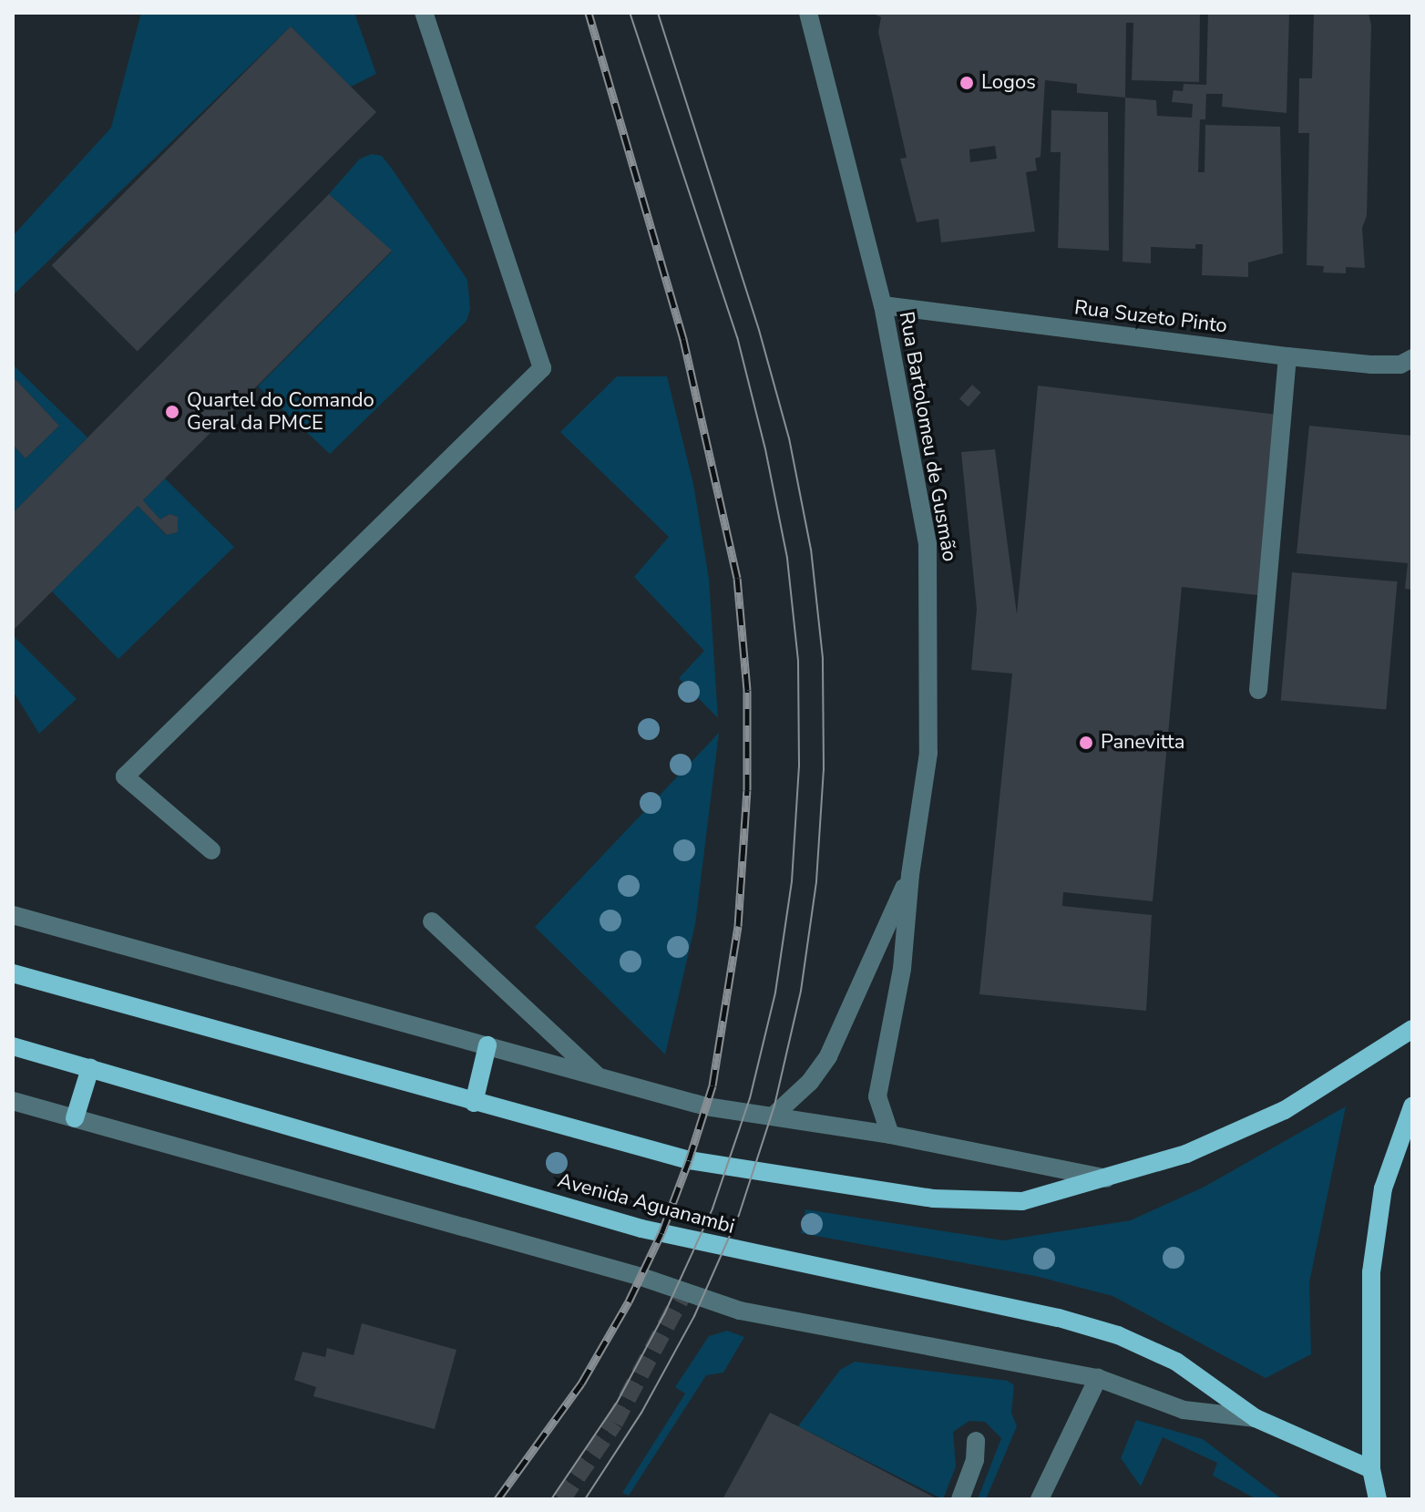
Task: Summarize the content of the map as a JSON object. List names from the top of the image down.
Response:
{
  "streets": {
    "main road": ["Avenida Aguanambi"],
    "street": ["Rua Suzeto Pinto", "Rua Bartolomeu de Gusmão"]
  },
  "crossings": [
    ["Rua Suzeto Pinto", "Rua Bartolomeu de Gusmão"]
  ],
  "places": ["Logos", "Quartel do Comando Geral da PMCE", "Panevitta"]
}
